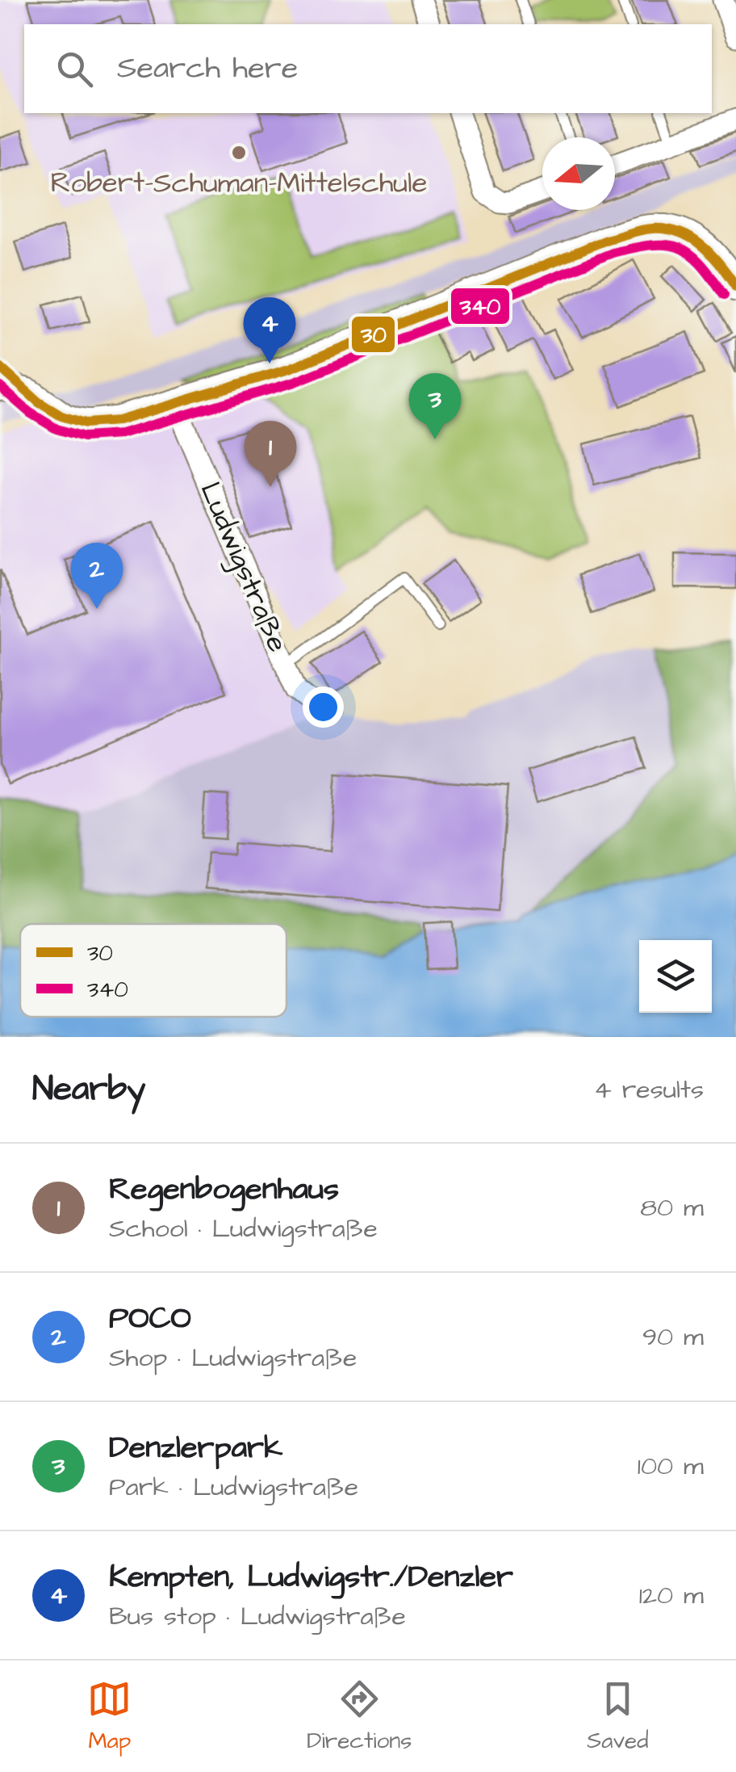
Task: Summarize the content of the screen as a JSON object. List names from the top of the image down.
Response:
{
  "streets": {
    "street": ["Ludwigstraße"]
  },
  "places": ["Robert-Schuman-Mittelschule"],
  "lines": ["transit line 30", "transit line 340"],
  "legend": ["30", "340"],
  "north": "left",
  "page": {
    "search": "Search here",
    "pins": [
      "4",
      "3",
      "1",
      "2"
    ],
    "heading": ["Nearby", "4 results"],
    "list": [
      {
        "mark": "1",
        "name": "Regenbogenhaus",
        "note": "School · Ludwigstraße",
        "value": "80 m"
      },
      {
        "mark": "2",
        "name": "POCO",
        "note": "Shop · Ludwigstraße",
        "value": "90 m"
      },
      {
        "mark": "3",
        "name": "Denzlerpark",
        "note": "Park · Ludwigstraße",
        "value": "100 m"
      },
      {
        "mark": "4",
        "name": "Kempten, Ludwigstr./Denzler",
        "note": "Bus stop · Ludwigstraße",
        "value": "120 m"
      }
    ],
    "nav": ["Map", "Directions", "Saved"]
  }
}
